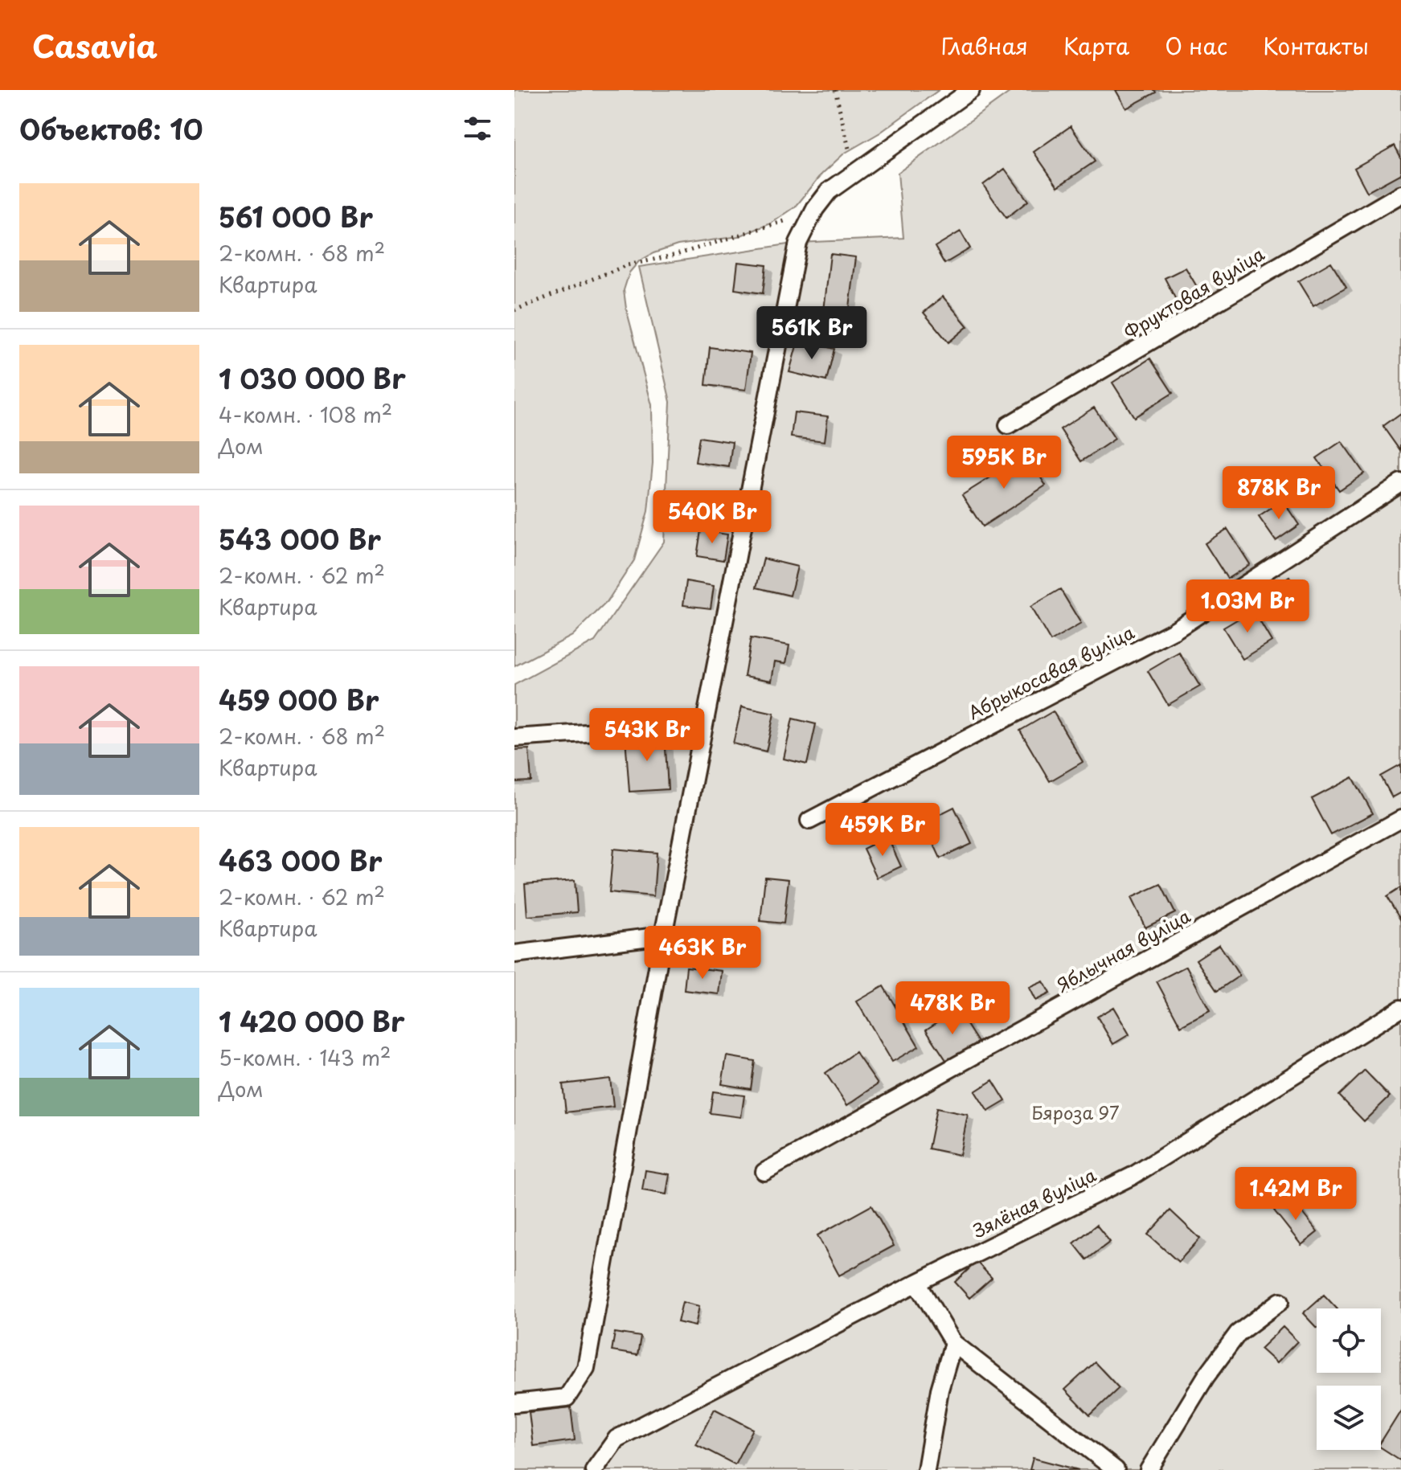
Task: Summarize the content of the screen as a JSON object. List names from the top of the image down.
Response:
{
  "streets": {
    "lane": [
      "Фруктовая вуліца",
      "Абрыкосавая вуліца",
      "Яблычная вуліца",
      "Зялёная вуліца"
    ]
  },
  "parks": ["Бяроза 97"],
  "page": {
    "header": "Casavia",
    "nav": [
      "Главная",
      "Карта",
      "О нас",
      "Контакты"
    ],
    "heading": "Объектов: 10",
    "list": [
      {
        "name": "561 000 Br",
        "note": "2-комн. · 68 m² · Квартира"
      },
      {
        "name": "1 030 000 Br",
        "note": "4-комн. · 108 m² · Дом"
      },
      {
        "name": "543 000 Br",
        "note": "2-комн. · 62 m² · Квартира"
      },
      {
        "name": "459 000 Br",
        "note": "2-комн. · 68 m² · Квартира"
      },
      {
        "name": "463 000 Br",
        "note": "2-комн. · 62 m² · Квартира"
      },
      {
        "name": "1 420 000 Br",
        "note": "5-комн. · 143 m² · Дом"
      }
    ],
    "price": [
      "561K Br",
      "595K Br",
      "878K Br",
      "540K Br",
      "1.03M Br",
      "543K Br",
      "459K Br",
      "463K Br",
      "478K Br",
      "1.42M Br"
    ]
  }
}
